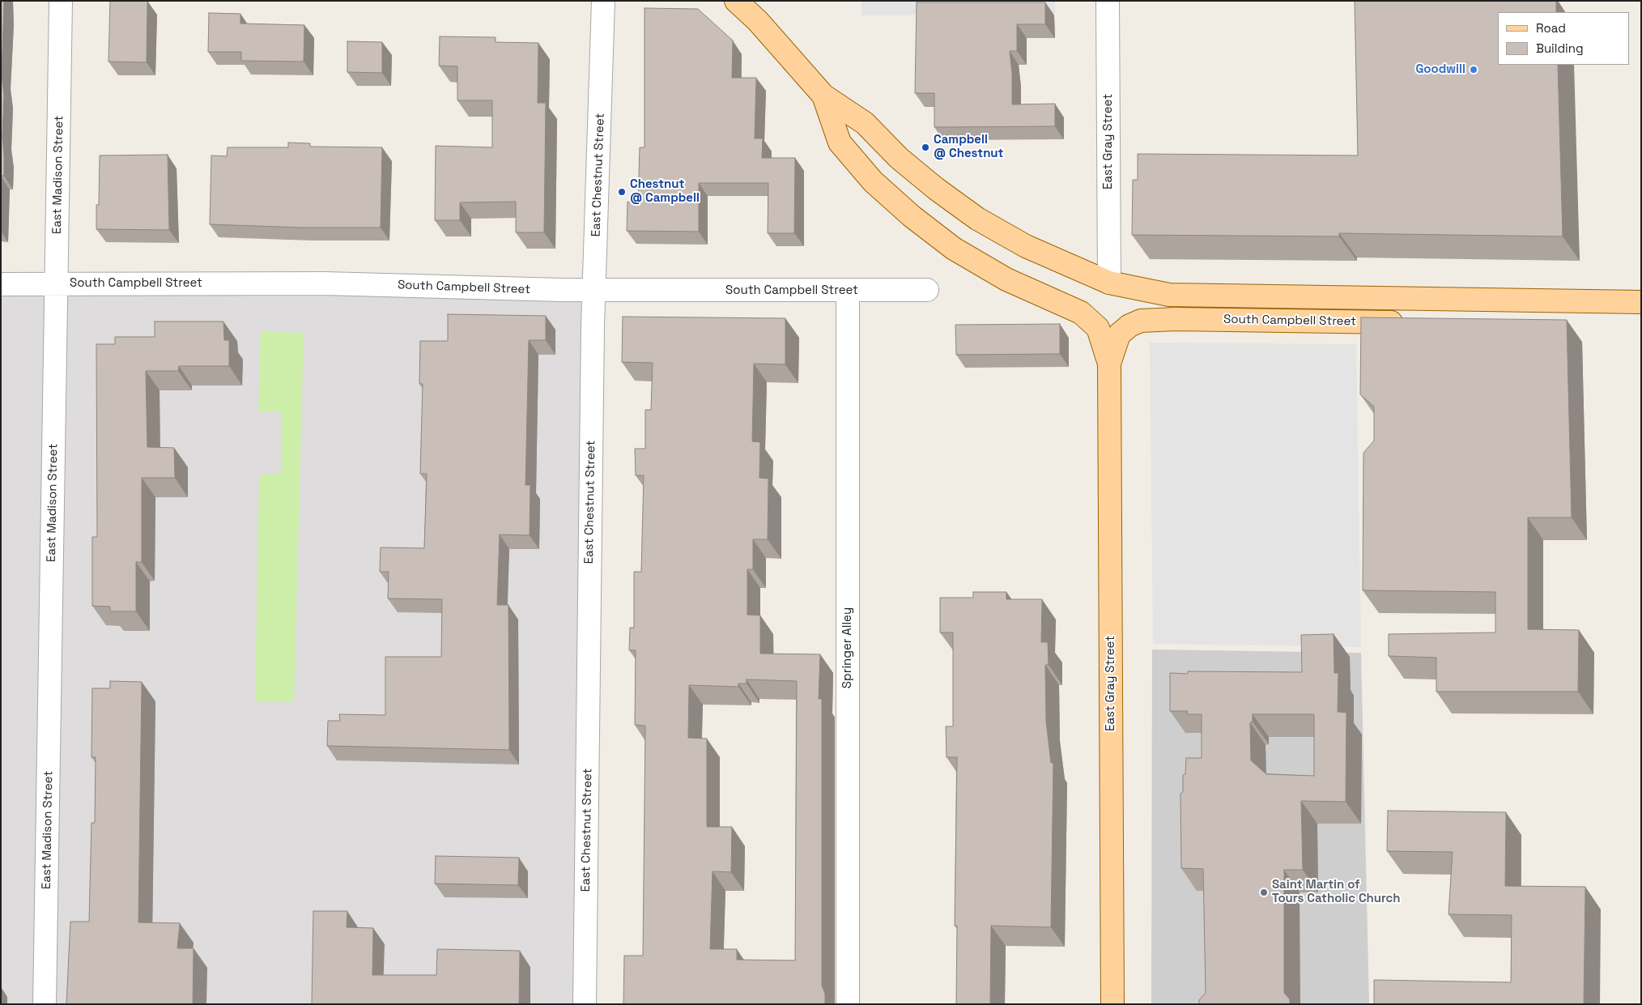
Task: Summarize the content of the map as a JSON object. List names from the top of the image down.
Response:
{
  "streets": {
    "main road": ["East Gray Street", "South Campbell Street"],
    "street": ["East Madison Street", "East Chestnut Street", "Springer Alley"]
  },
  "crossings": [
    ["East Gray Street", "South Campbell Street"],
    ["East Madison Street", "South Campbell Street"],
    ["East Chestnut Street", "South Campbell Street"],
    ["South Campbell Street", "Springer Alley"]
  ],
  "places": [
    "Goodwill",
    "Campbell @ Chestnut",
    "Chestnut @ Campbell",
    "Saint Martin of Tours Catholic Church"
  ],
  "legend": ["Road", "Building"]
}
